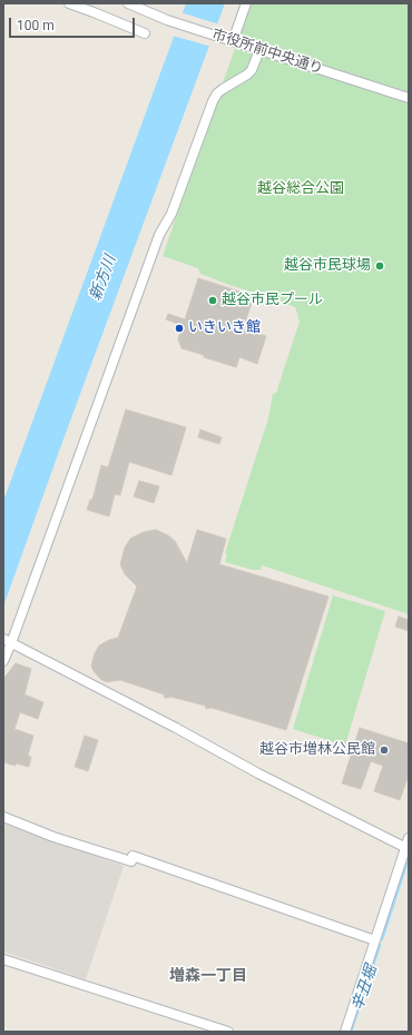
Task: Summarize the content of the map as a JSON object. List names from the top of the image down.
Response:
{
  "streets": {
    "street": ["市役所前中央通り"]
  },
  "districts": ["増森一丁目"],
  "water": ["新方川", "辛丑堀"],
  "parks": ["越谷総合公園"],
  "places": [
    "越谷市民球場",
    "越谷市民プール",
    "いきいき館",
    "越谷市増林公民館"
  ],
  "scale_bar": "100 m"
}
